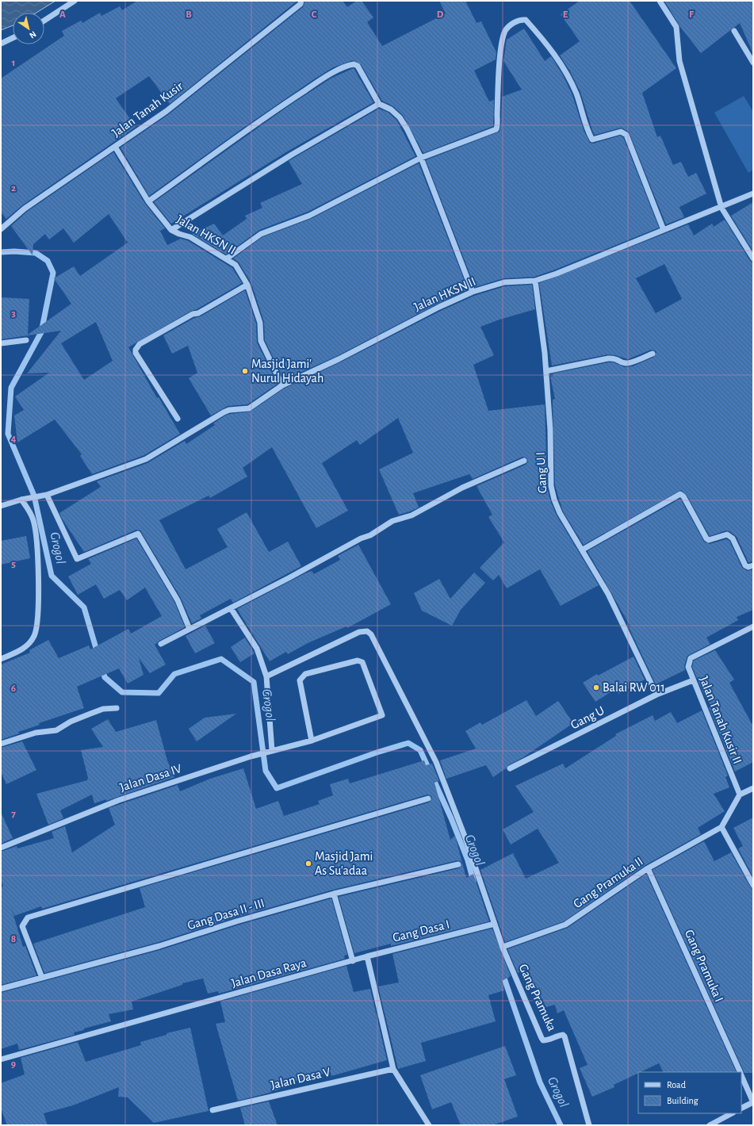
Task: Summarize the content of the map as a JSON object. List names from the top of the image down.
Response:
{
  "streets": {
    "street": [
      "Jalan Tanah Kusir",
      "Jalan HKSN II",
      "Gang U I",
      "Gang U",
      "Jalan Tanah Kusir II",
      "Jalan Dasa IV",
      "Gang Pramuka II",
      "Gang Dasa II - III",
      "Gang Dasa I",
      "Gang Pramuka I",
      "Jalan Dasa Raya",
      "Gang Pramuka",
      "Jalan Dasa V"
    ]
  },
  "crossings": [
    ["Jalan Tanah Kusir", "Jalan HKSN II"],
    ["Jalan HKSN II", "Gang U I"],
    ["Gang U I", "Gang U"],
    ["Gang U", "Jalan Tanah Kusir II"],
    ["Gang Pramuka II", "Gang Pramuka I"],
    ["Gang Pramuka II", "Gang Pramuka"],
    ["Gang Dasa I", "Jalan Dasa Raya"]
  ],
  "water": ["Grogol"],
  "places": ["Masjid Jami' Nurul Hidayah", "Balai RW 011", "Masjid Jami As Su'adaa"],
  "legend": ["Road", "Building"],
  "north": "bottom right",
  "grid": {
    "columns": [
      "A",
      "B",
      "C",
      "D",
      "E",
      "F"
    ],
    "rows": [
      "1",
      "2",
      "3",
      "4",
      "5",
      "6",
      "7",
      "8",
      "9"
    ]
  }
}
